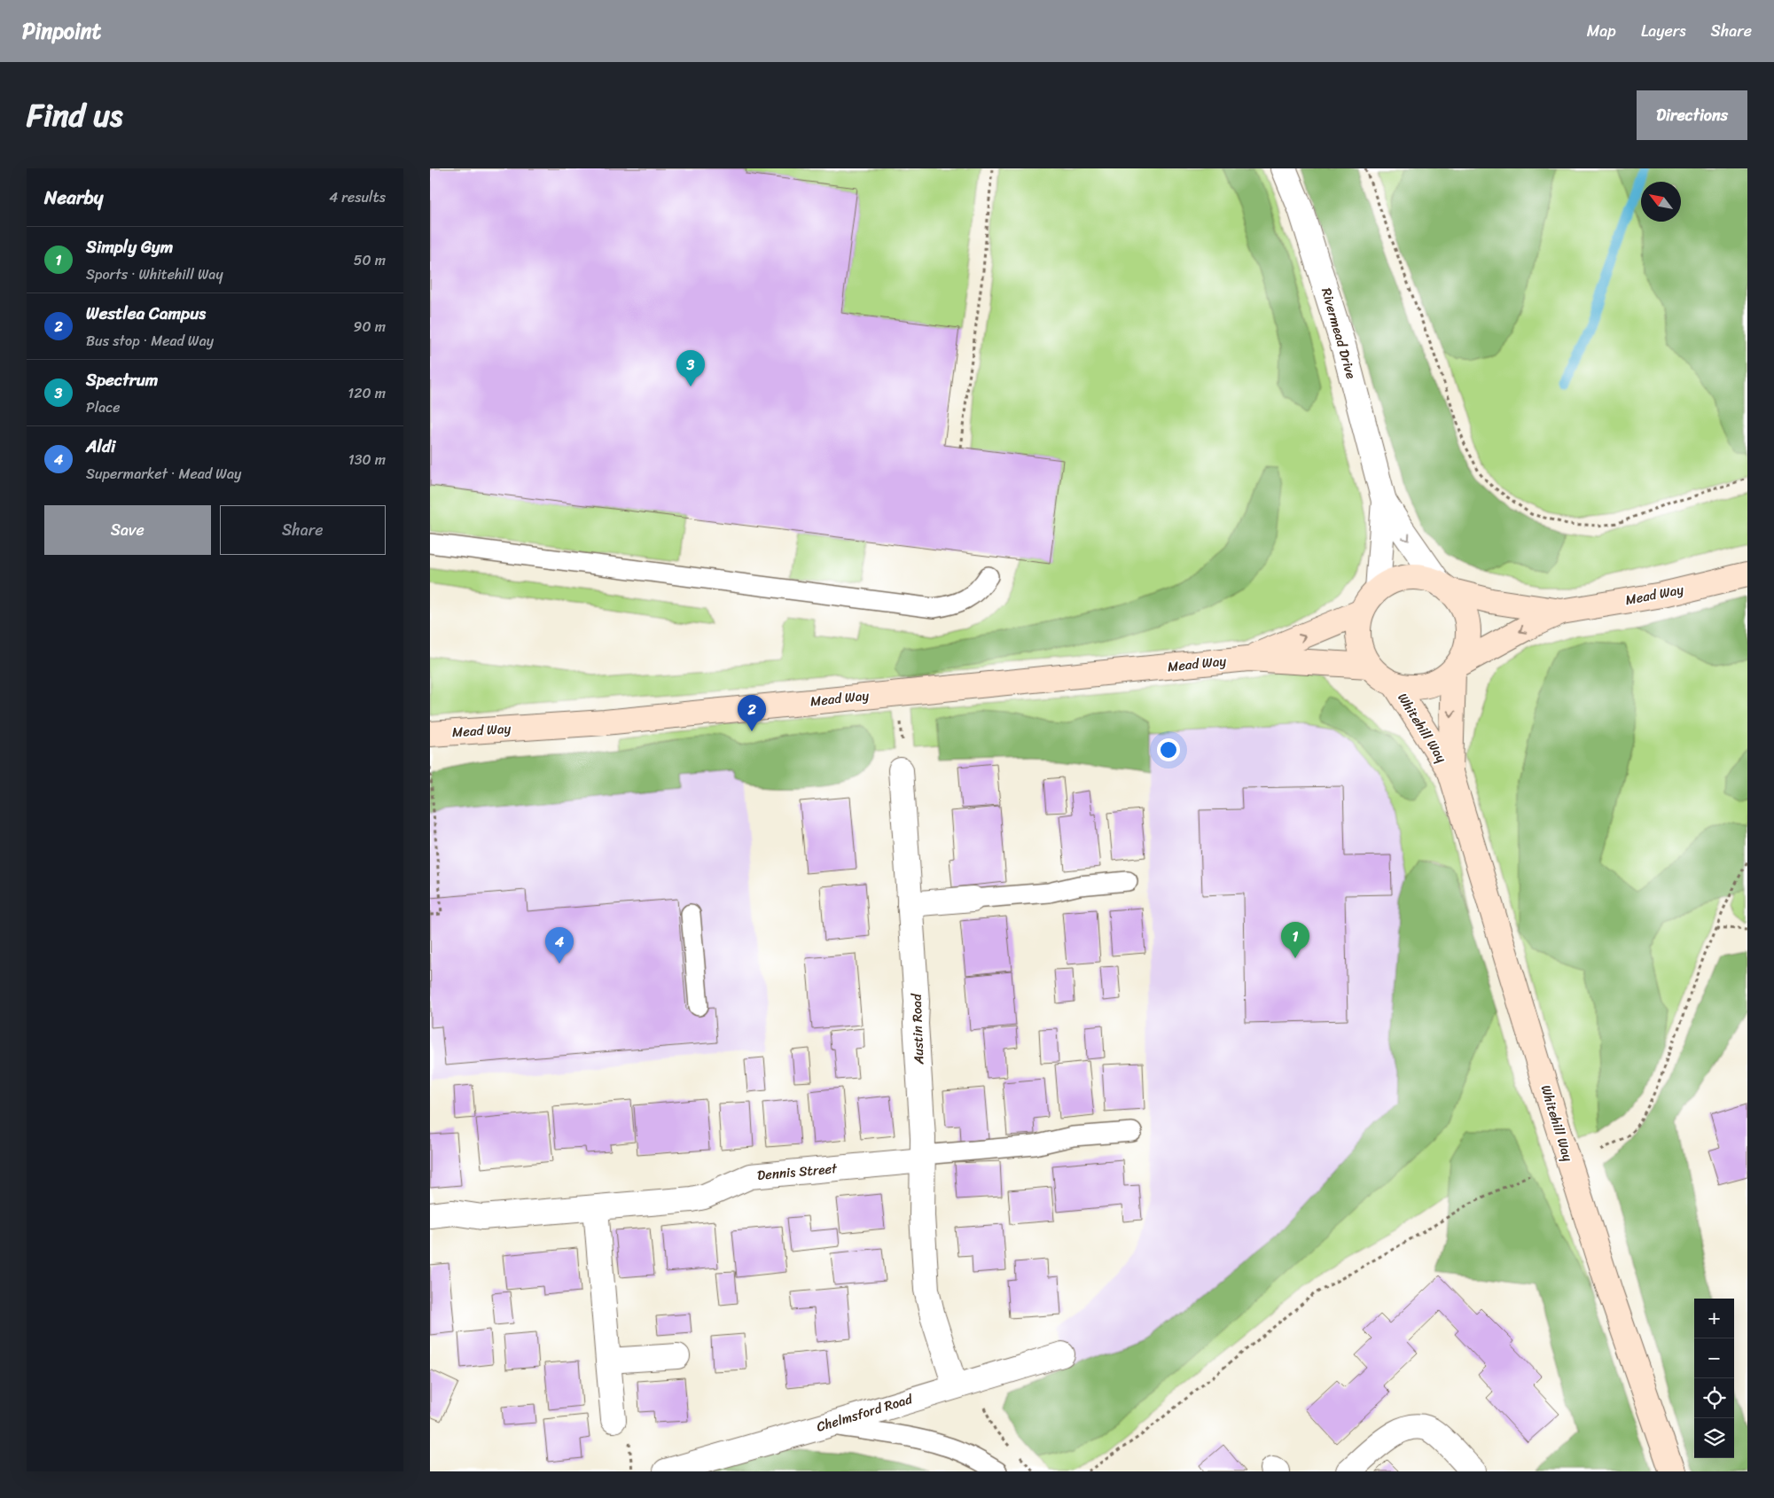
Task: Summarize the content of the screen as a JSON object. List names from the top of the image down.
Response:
{
  "streets": {
    "main road": ["Mead Way", "Whitehill Way"],
    "street": [
      "Rivermead Drive",
      "Austin Road",
      "Dennis Street",
      "Chelmsford Road"
    ]
  },
  "crossings": [
    ["Mead Way", "Whitehill Way"],
    ["Austin Road", "Dennis Street"],
    ["Austin Road", "Chelmsford Road"]
  ],
  "north": "top left",
  "page": {
    "header": "Pinpoint",
    "nav": ["Map", "Layers", "Share"],
    "title": "Find us",
    "buttons": [
      "Directions",
      ["Save", "Share"]
    ],
    "heading": ["Nearby", "4 results"],
    "list": [
      {
        "mark": "1",
        "name": "Simply Gym",
        "note": "Sports · Whitehill Way",
        "value": "50 m"
      },
      {
        "mark": "2",
        "name": "Westlea Campus",
        "note": "Bus stop · Mead Way",
        "value": "90 m"
      },
      {
        "mark": "3",
        "name": "Spectrum",
        "note": "Place",
        "value": "120 m"
      },
      {
        "mark": "4",
        "name": "Aldi",
        "note": "Supermarket · Mead Way",
        "value": "130 m"
      }
    ],
    "pins": [
      "3",
      "2",
      "1",
      "4"
    ],
    "map_buttons": ["+", "−"]
  }
}
